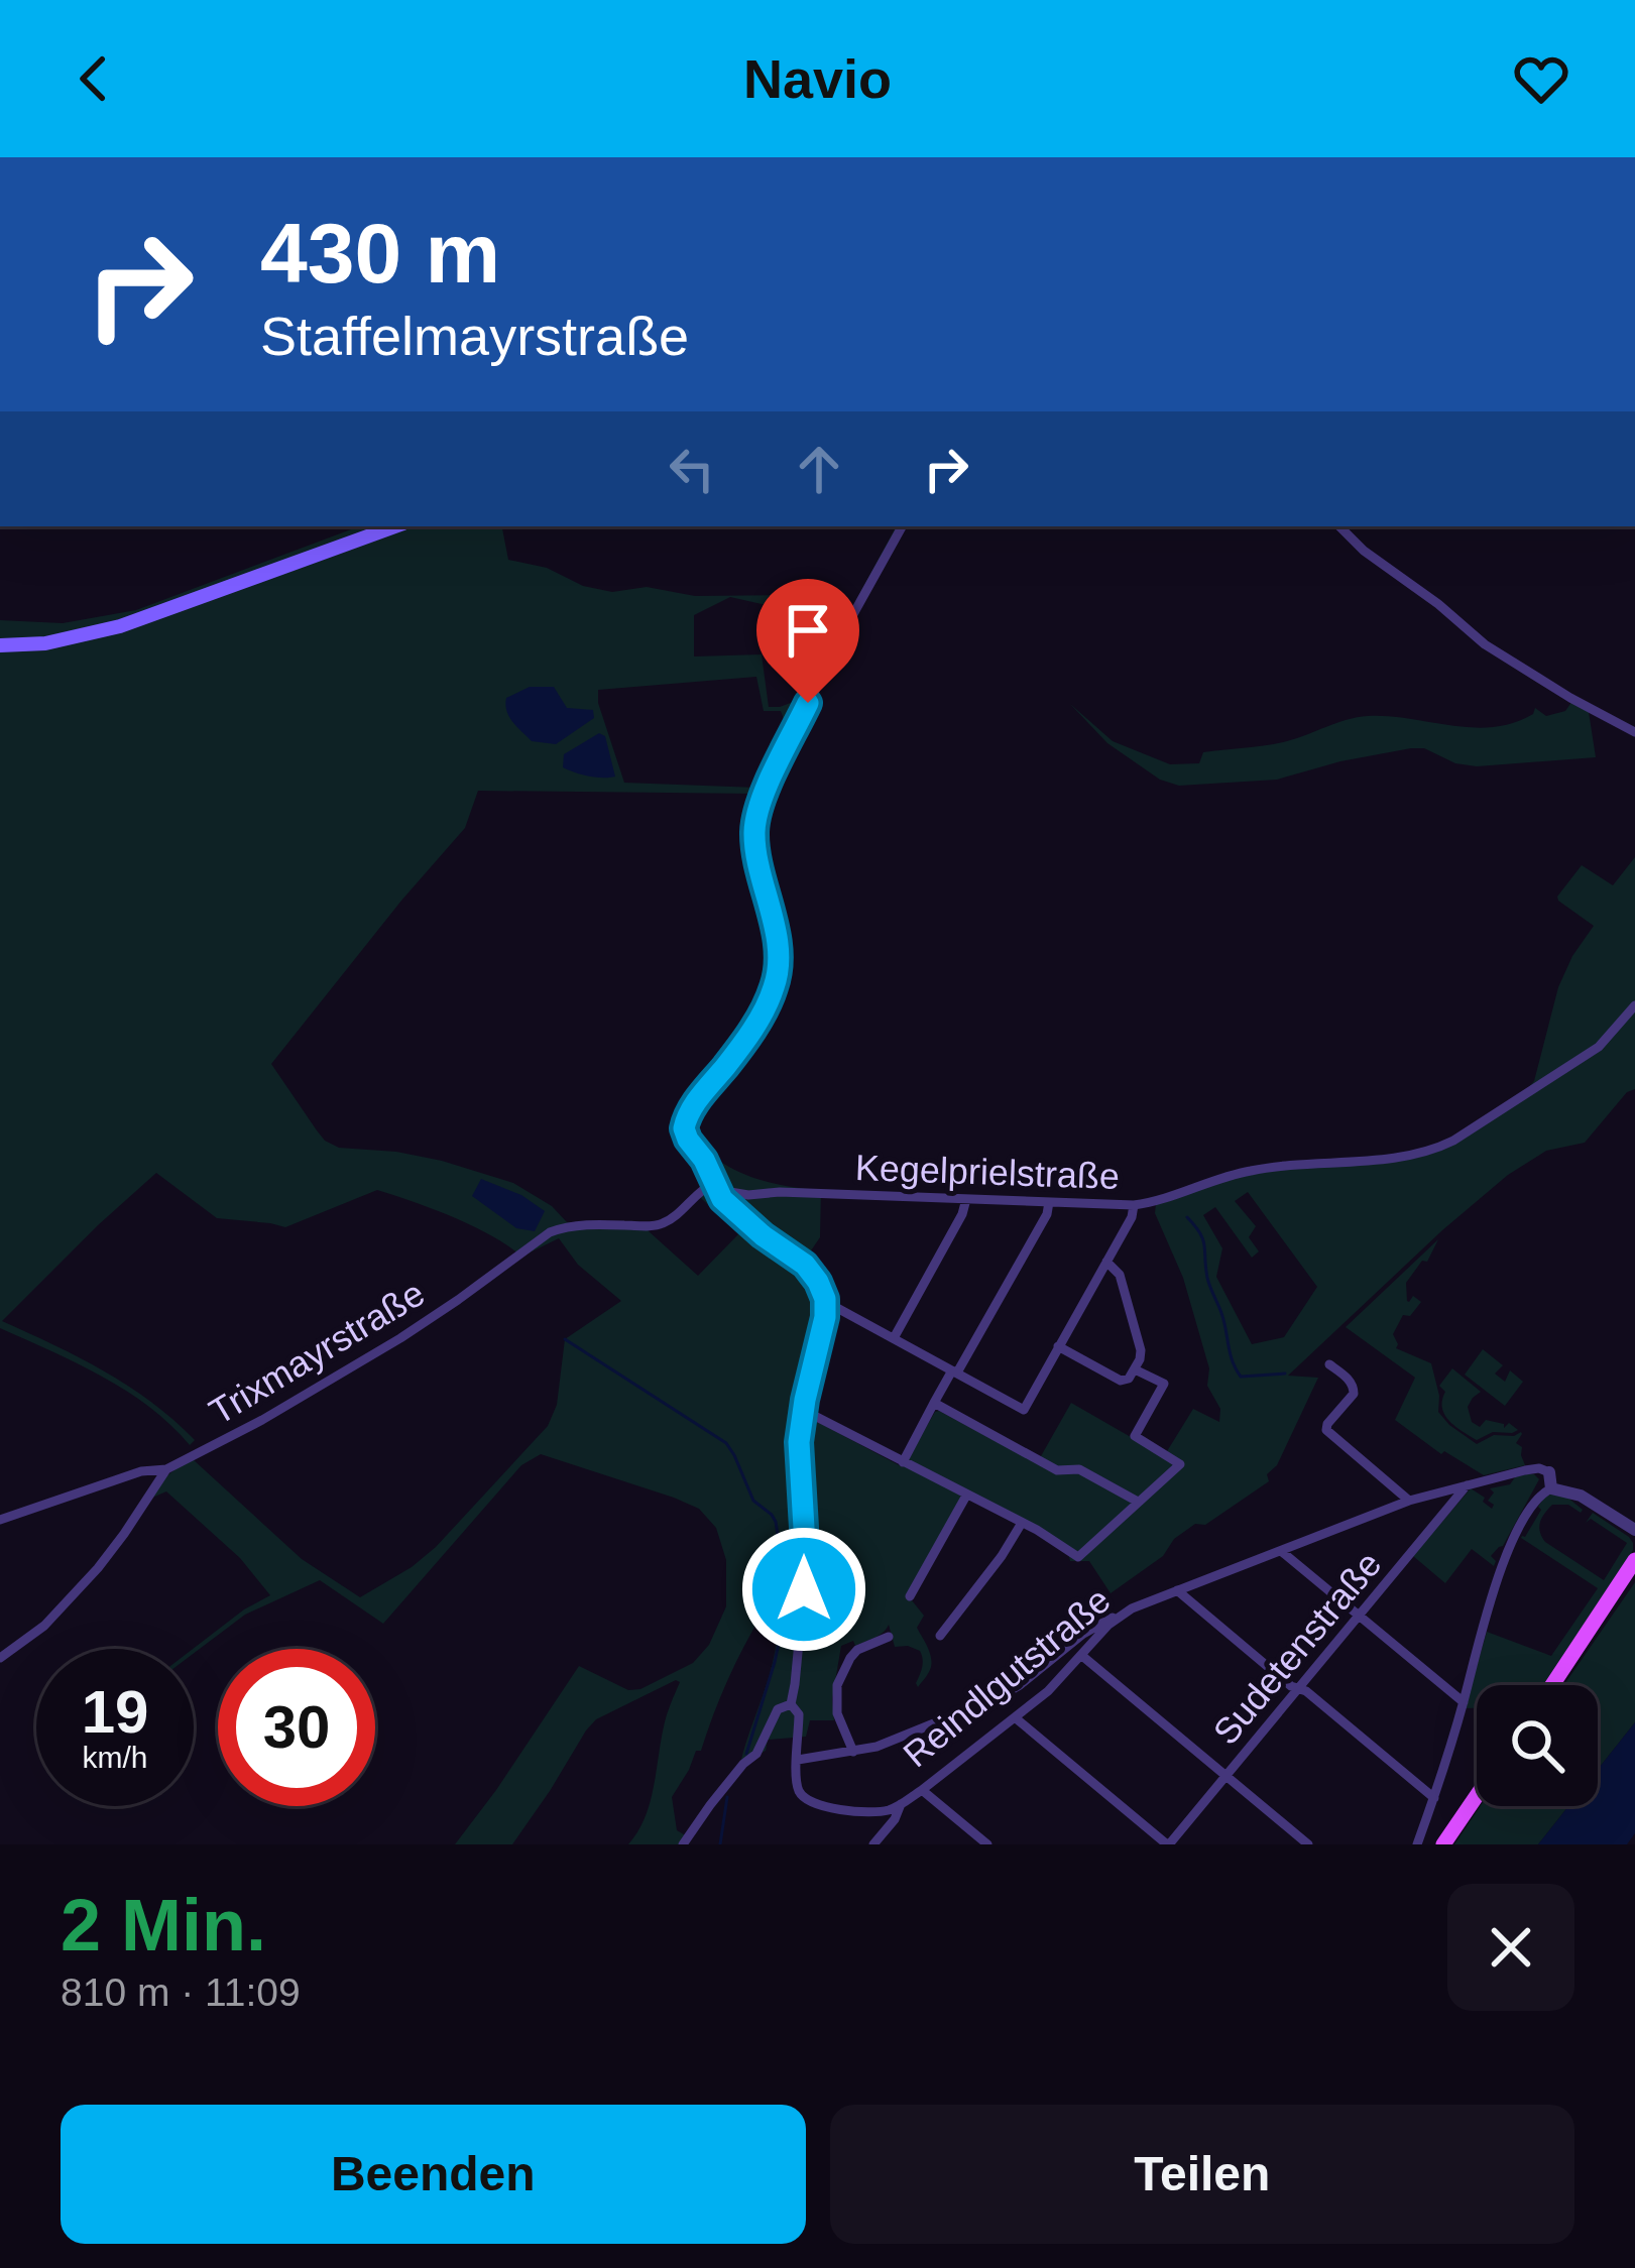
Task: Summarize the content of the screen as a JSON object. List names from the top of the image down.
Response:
{
  "streets": {
    "street": [
      "Kegelprielstraße",
      "Trixmayrstraße",
      "Sudetenstraße",
      "Reindlgutstraße"
    ]
  },
  "crossings": [
    ["Kegelprielstraße", "Trixmayrstraße"],
    ["Sudetenstraße", "Reindlgutstraße"]
  ],
  "page": {
    "header": "Navio",
    "turn": ["430 m", "Staffelmayrstraße"],
    "speed": "19 km/h",
    "limit": "30",
    "heading": ["2 Min.", "810 m · 11:09"],
    "buttons": ["Beenden", "Teilen"]
  }
}
